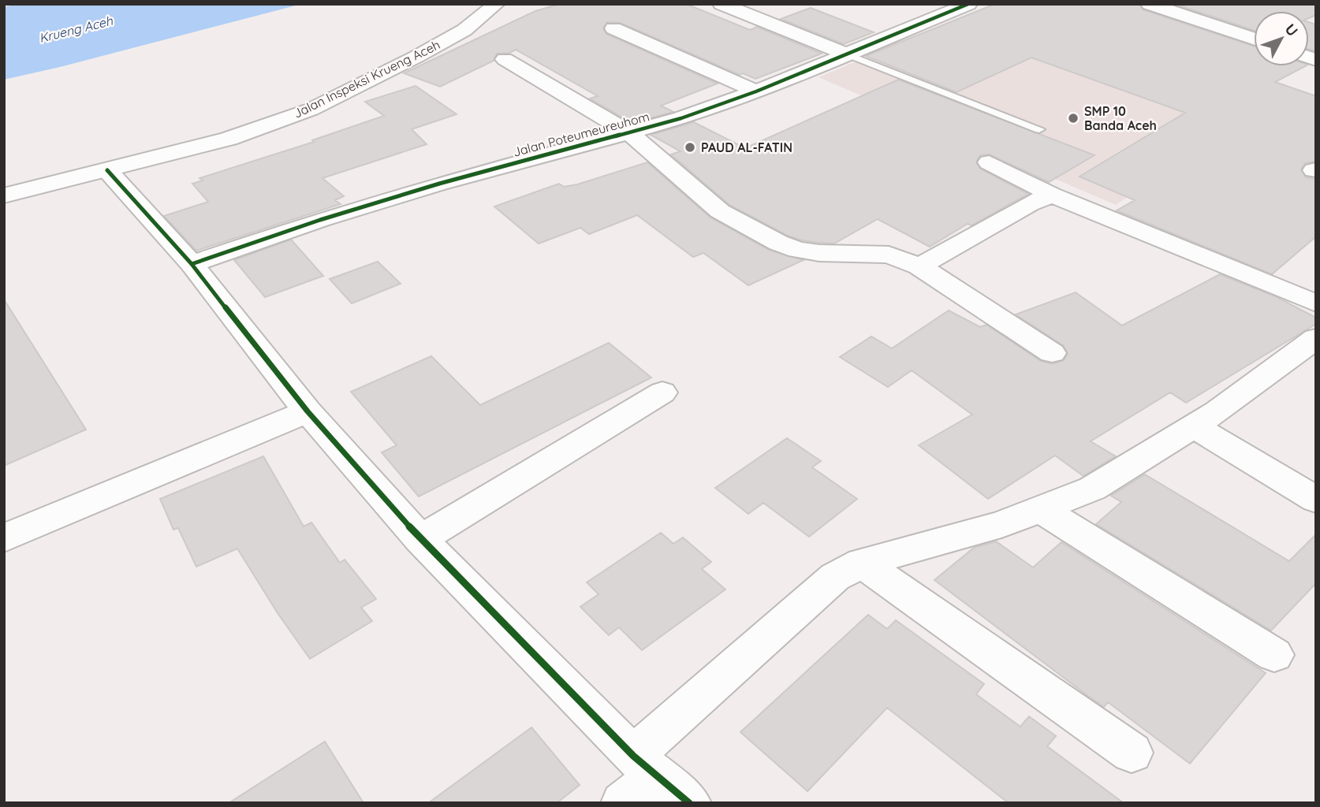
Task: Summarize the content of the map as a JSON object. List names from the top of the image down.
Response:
{
  "streets": {
    "street": ["Jalan Inspeksi Krueng Aceh", "Jalan Poteumeureuhom"]
  },
  "water": ["Krueng Aceh"],
  "places": ["SMP 10 Banda Aceh", "PAUD AL-FATIN"],
  "north": "top right"
}
